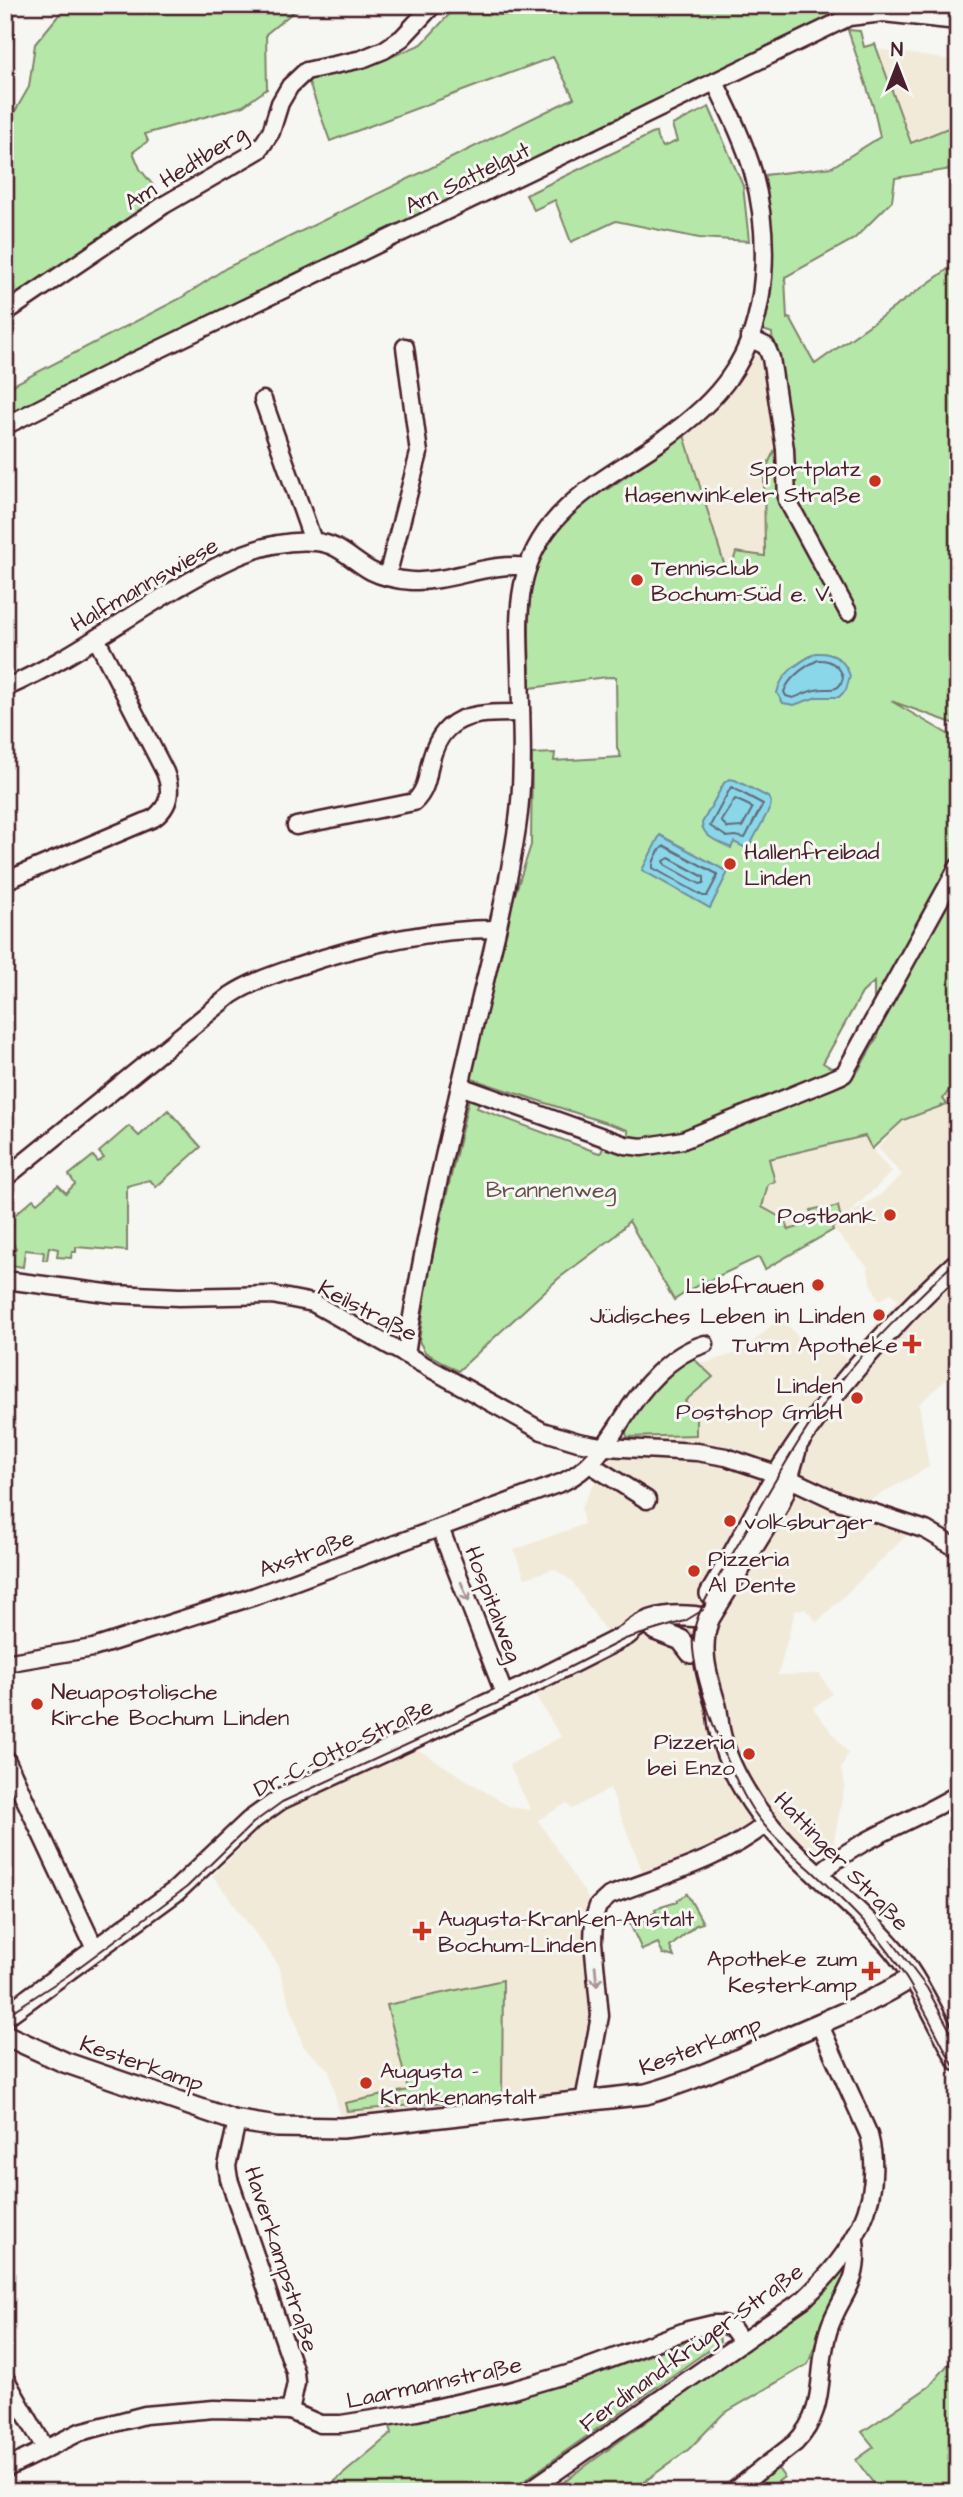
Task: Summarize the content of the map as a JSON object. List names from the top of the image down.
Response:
{
  "streets": {
    "street": [
      "Am Hedtberg",
      "Am Sattelgut",
      "Halfmannswiese",
      "Keilstraße",
      "Axstraße",
      "Hospitalweg",
      "Dr.-C.-Otto-Straße",
      "Hattinger Straße",
      "Kesterkamp",
      "Haverkampstraße",
      "Ferdinand-Krüger-Straße",
      "Laarmannstraße"
    ]
  },
  "crossings": [
    ["Keilstraße", "Axstraße"],
    ["Keilstraße", "Hattinger Straße"],
    ["Axstraße", "Hospitalweg"],
    ["Hospitalweg", "Dr.-C.-Otto-Straße"],
    ["Dr.-C.-Otto-Straße", "Hattinger Straße"],
    ["Hattinger Straße", "Kesterkamp"],
    ["Kesterkamp", "Haverkampstraße"],
    ["Kesterkamp", "Ferdinand-Krüger-Straße"],
    ["Haverkampstraße", "Laarmannstraße"],
    ["Ferdinand-Krüger-Straße", "Laarmannstraße"]
  ],
  "one_way": ["Hospitalweg"],
  "parks": ["Brannenweg"],
  "places": {
    "other": [
      "Sportplatz Hasenwinkeler Straße",
      "Tennisclub Bochum-Süd e. V.",
      "Hallenfreibad Linden",
      "Postbank",
      "Liebfrauen",
      "Jüdisches Leben in Linden",
      "Linden Postshop GmbH",
      "volksburger",
      "Pizzeria Al Dente",
      "Neuapostolische Kirche Bochum Linden",
      "Pizzeria bei Enzo",
      "Augusta - Krankenanstalt"
    ],
    "health": ["Turm Apotheke", "Augusta-Kranken-Anstalt Bochum-Linden", "Apotheke zum Kesterkamp"]
  },
  "north": "top"
}
